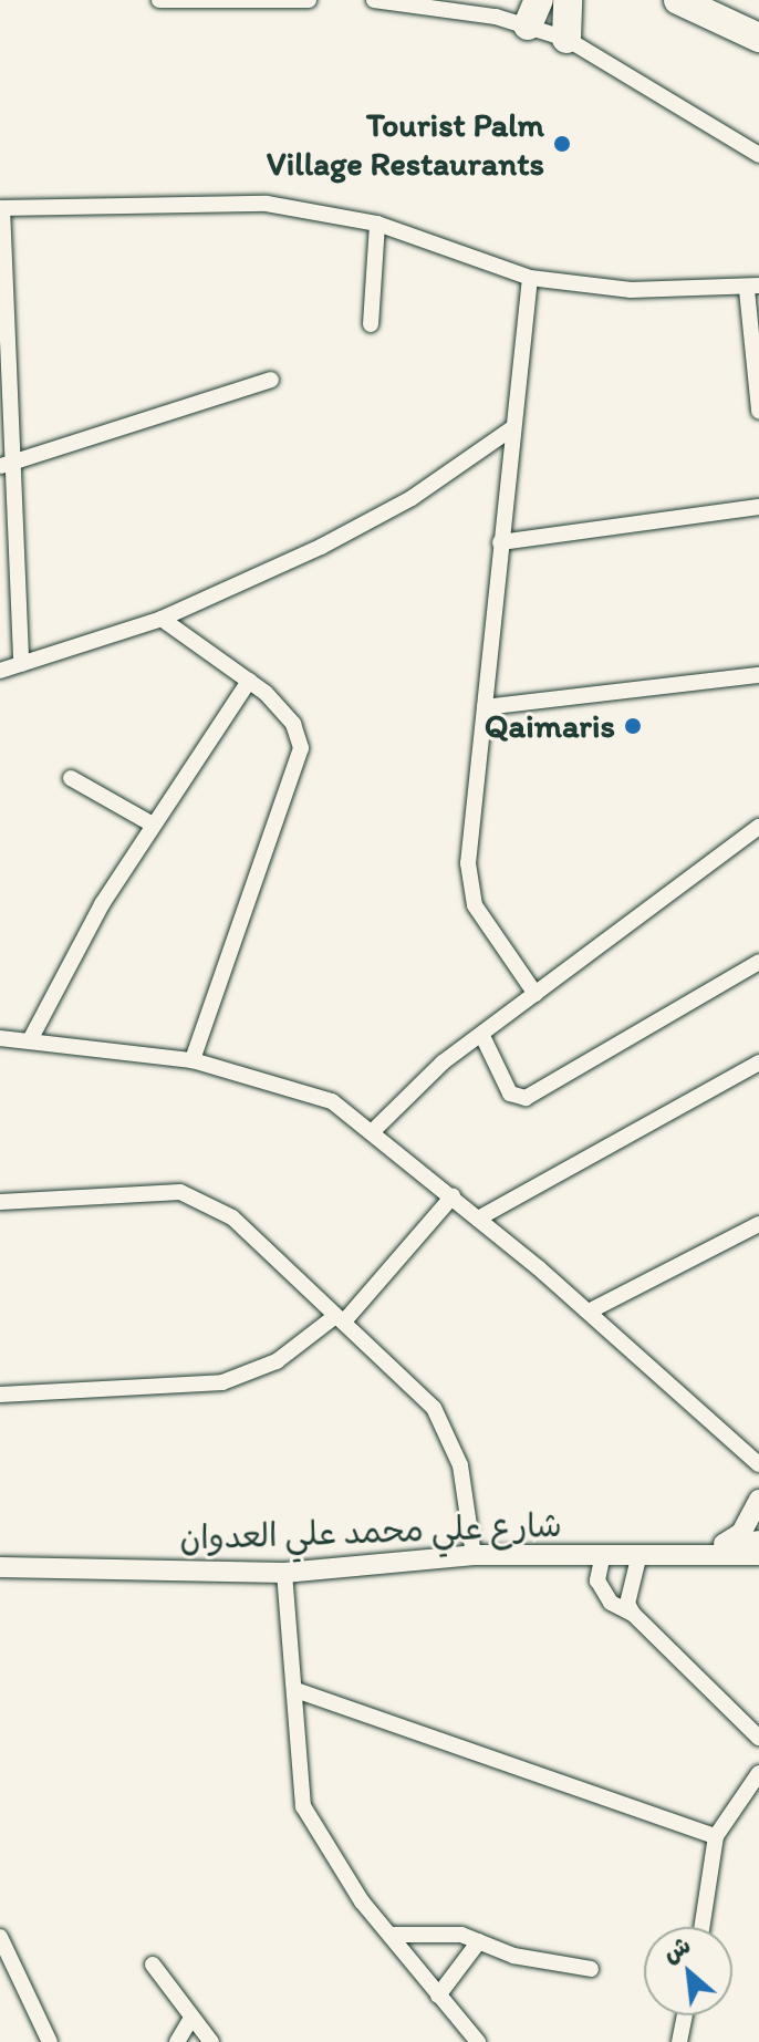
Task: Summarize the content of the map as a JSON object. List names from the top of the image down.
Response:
{
  "streets": {
    "street": ["شارع علي محمد علي العدوان"]
  },
  "places": ["Tourist Palm Village Restaurants", "Qaimaris"],
  "north": "top left"
}
